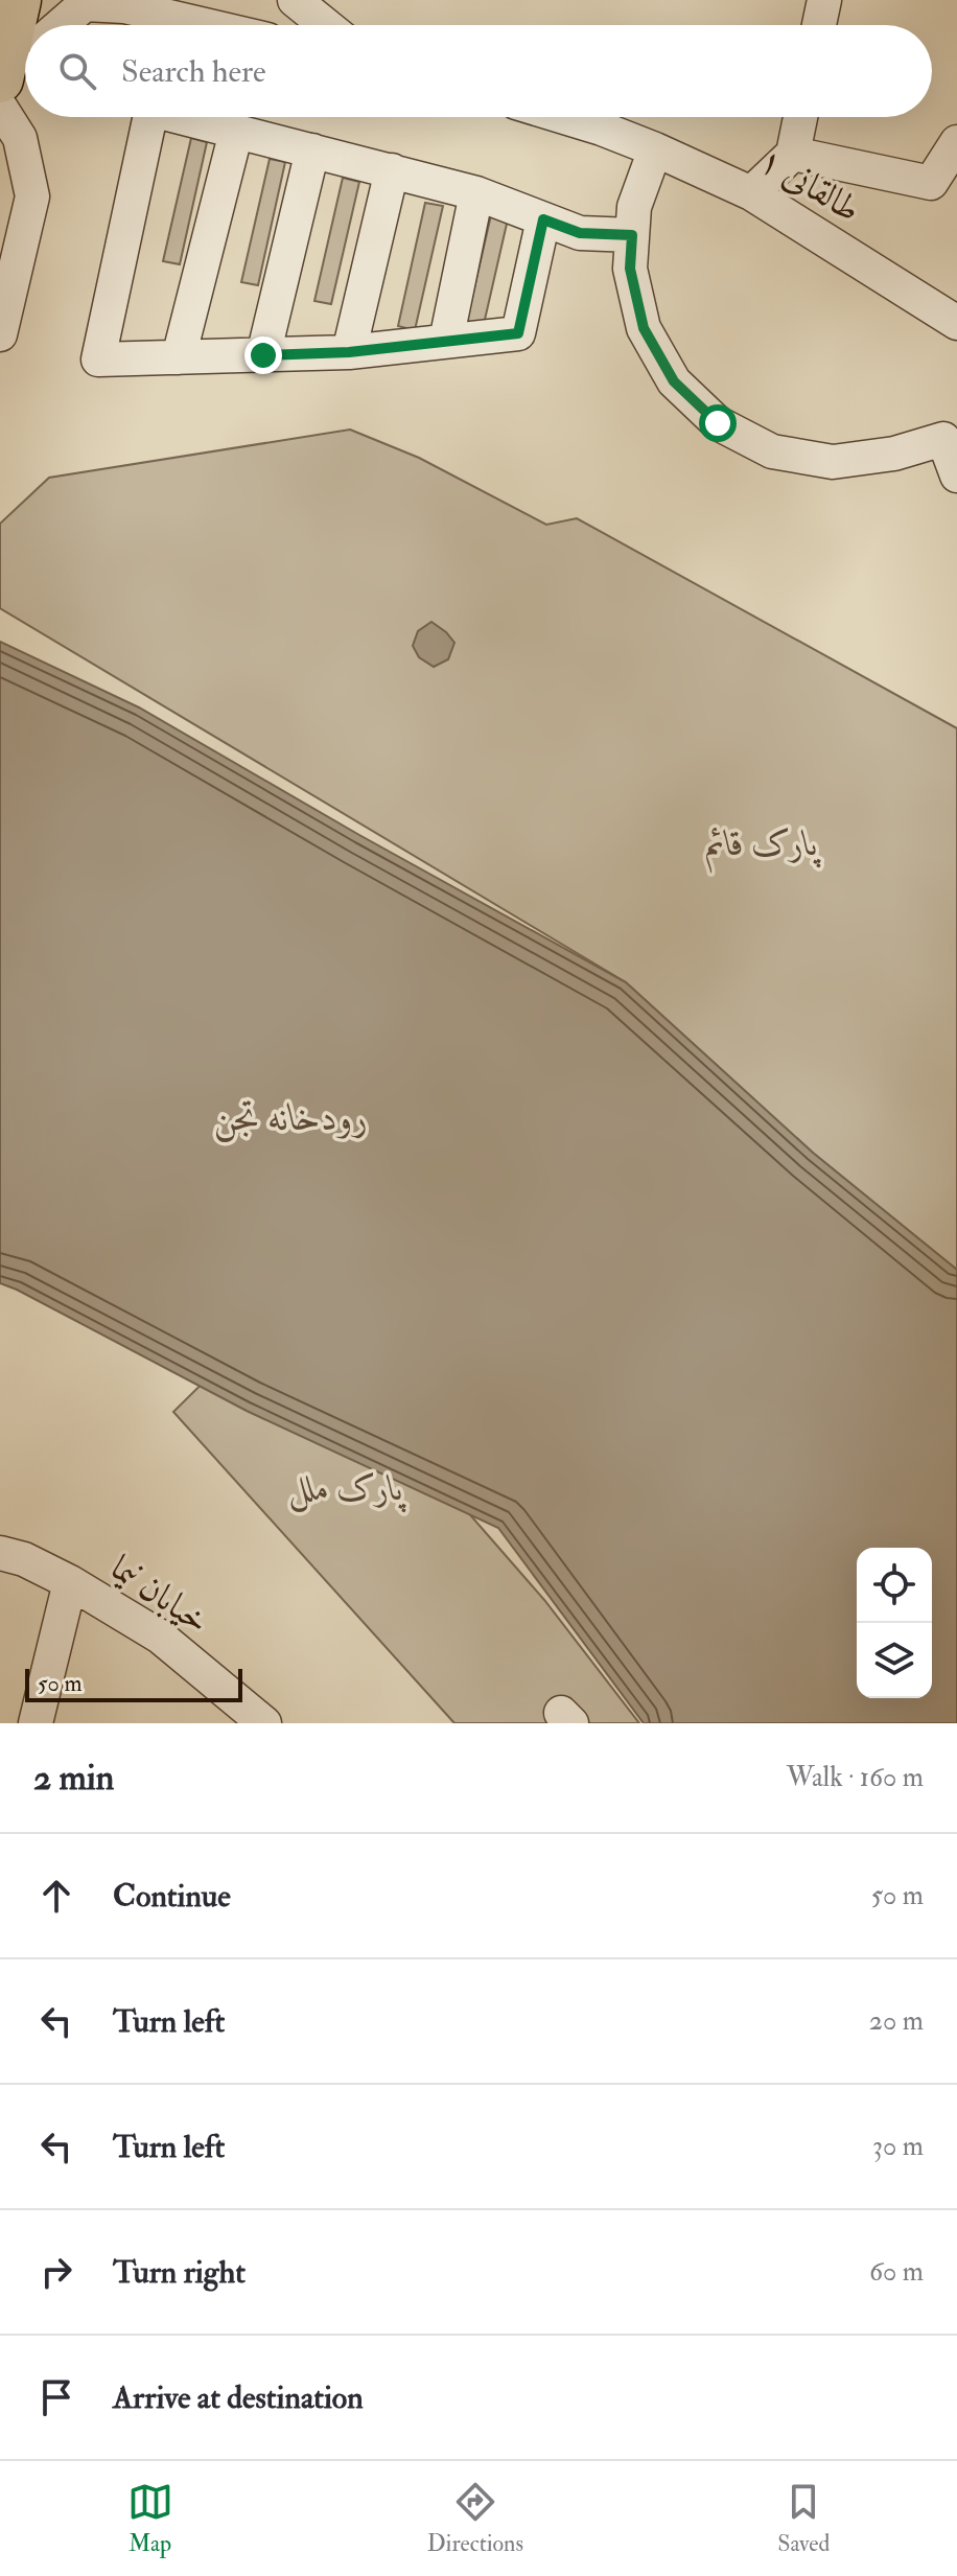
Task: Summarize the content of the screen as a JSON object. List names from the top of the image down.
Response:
{
  "streets": {
    "street": ["طالقانی ۱", "خیابان نیما"]
  },
  "water": ["رودخانه تجن"],
  "parks": ["پارک قائم", "پارک ملل"],
  "scale_bar": "50 m",
  "page": {
    "search": "Search here",
    "scale": "50 m",
    "heading": ["2 min", "Walk · 160 m"],
    "list": [
      ["Continue", "50 m"],
      ["Turn left", "20 m"],
      ["Turn left", "30 m"],
      ["Turn right", "60 m"],
      "Arrive at destination"
    ],
    "nav": ["Map", "Directions", "Saved"]
  }
}
